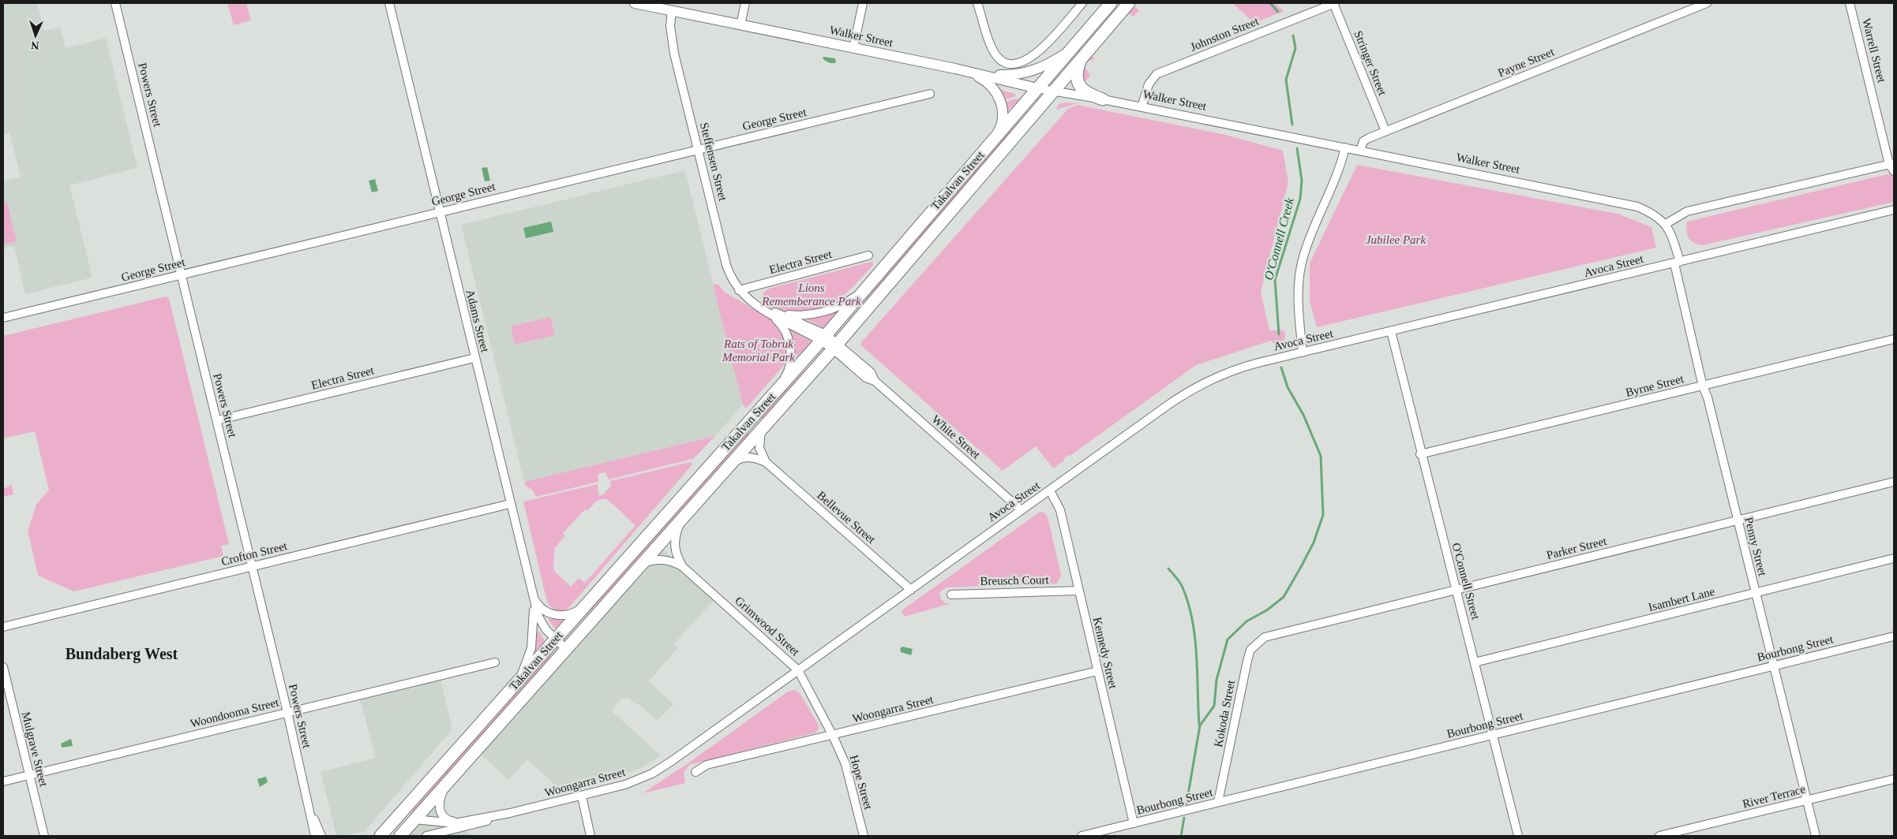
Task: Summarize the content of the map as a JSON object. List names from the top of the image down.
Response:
{
  "streets": {
    "highway": ["Takalvan Street"],
    "main road": ["Walker Street"],
    "street": [
      "Johnston Street",
      "Warrell Street",
      "Payne Street",
      "Stringer Street",
      "Powers Street",
      "George Street",
      "Steffensen Street",
      "Electra Street",
      "Avoca Street",
      "Adams Street",
      "Byrne Street",
      "White Street",
      "Bellevue Street",
      "Penny Street",
      "Parker Street",
      "Crofton Street",
      "Breusch Court",
      "O'Connell Street",
      "Isambert Lane",
      "Grimwood Street",
      "Bourbong Street",
      "Kennedy Street",
      "Woongarra Street",
      "Woondooma Street",
      "Kokoda Street",
      "Mulgrave Street",
      "Hope Street",
      "River Terrace"
    ]
  },
  "crossings": [
    ["Johnston Street", "Walker Street"],
    ["Johnston Street", "Stringer Street"],
    ["Walker Street", "Payne Street"],
    ["Walker Street", "Steffensen Street"],
    ["Walker Street", "Takalvan Street"],
    ["Walker Street", "Avoca Street"],
    ["Walker Street", "Penny Street"],
    ["Payne Street", "Stringer Street"],
    ["Powers Street", "George Street"],
    ["Powers Street", "Electra Street"],
    ["Powers Street", "Crofton Street"],
    ["Powers Street", "Woondooma Street"],
    ["George Street", "Steffensen Street"],
    ["George Street", "Adams Street"],
    ["Steffensen Street", "Takalvan Street"],
    ["Steffensen Street", "Electra Street"],
    ["Steffensen Street", "White Street"],
    ["Takalvan Street", "Adams Street"],
    ["Takalvan Street", "White Street"],
    ["Takalvan Street", "Bellevue Street"],
    ["Takalvan Street", "Grimwood Street"],
    ["Takalvan Street", "Woongarra Street"],
    ["Electra Street", "Adams Street"],
    ["Avoca Street", "White Street"],
    ["Avoca Street", "Bellevue Street"],
    ["Avoca Street", "Penny Street"],
    ["Avoca Street", "O'Connell Street"],
    ["Avoca Street", "Grimwood Street"],
    ["Avoca Street", "Kennedy Street"],
    ["Avoca Street", "Woongarra Street"],
    ["Adams Street", "Crofton Street"],
    ["Byrne Street", "Penny Street"],
    ["Byrne Street", "O'Connell Street"],
    ["Penny Street", "Parker Street"],
    ["Penny Street", "Isambert Lane"],
    ["Penny Street", "Bourbong Street"],
    ["Penny Street", "River Terrace"],
    ["Parker Street", "O'Connell Street"],
    ["Parker Street", "Kokoda Street"],
    ["Breusch Court", "Kennedy Street"],
    ["O'Connell Street", "Isambert Lane"],
    ["O'Connell Street", "Bourbong Street"],
    ["Grimwood Street", "Woongarra Street"],
    ["Grimwood Street", "Hope Street"],
    ["Bourbong Street", "Kennedy Street"],
    ["Bourbong Street", "Kokoda Street"],
    ["Kennedy Street", "Woongarra Street"],
    ["Woongarra Street", "Hope Street"],
    ["Woondooma Street", "Mulgrave Street"]
  ],
  "districts": ["Bundaberg West"],
  "water": ["O'Connell Creek"],
  "parks": ["Jubilee Park", "Lions Rememberance Park", "Rats of Tobruk Memorial Park"],
  "north": "bottom"
}
